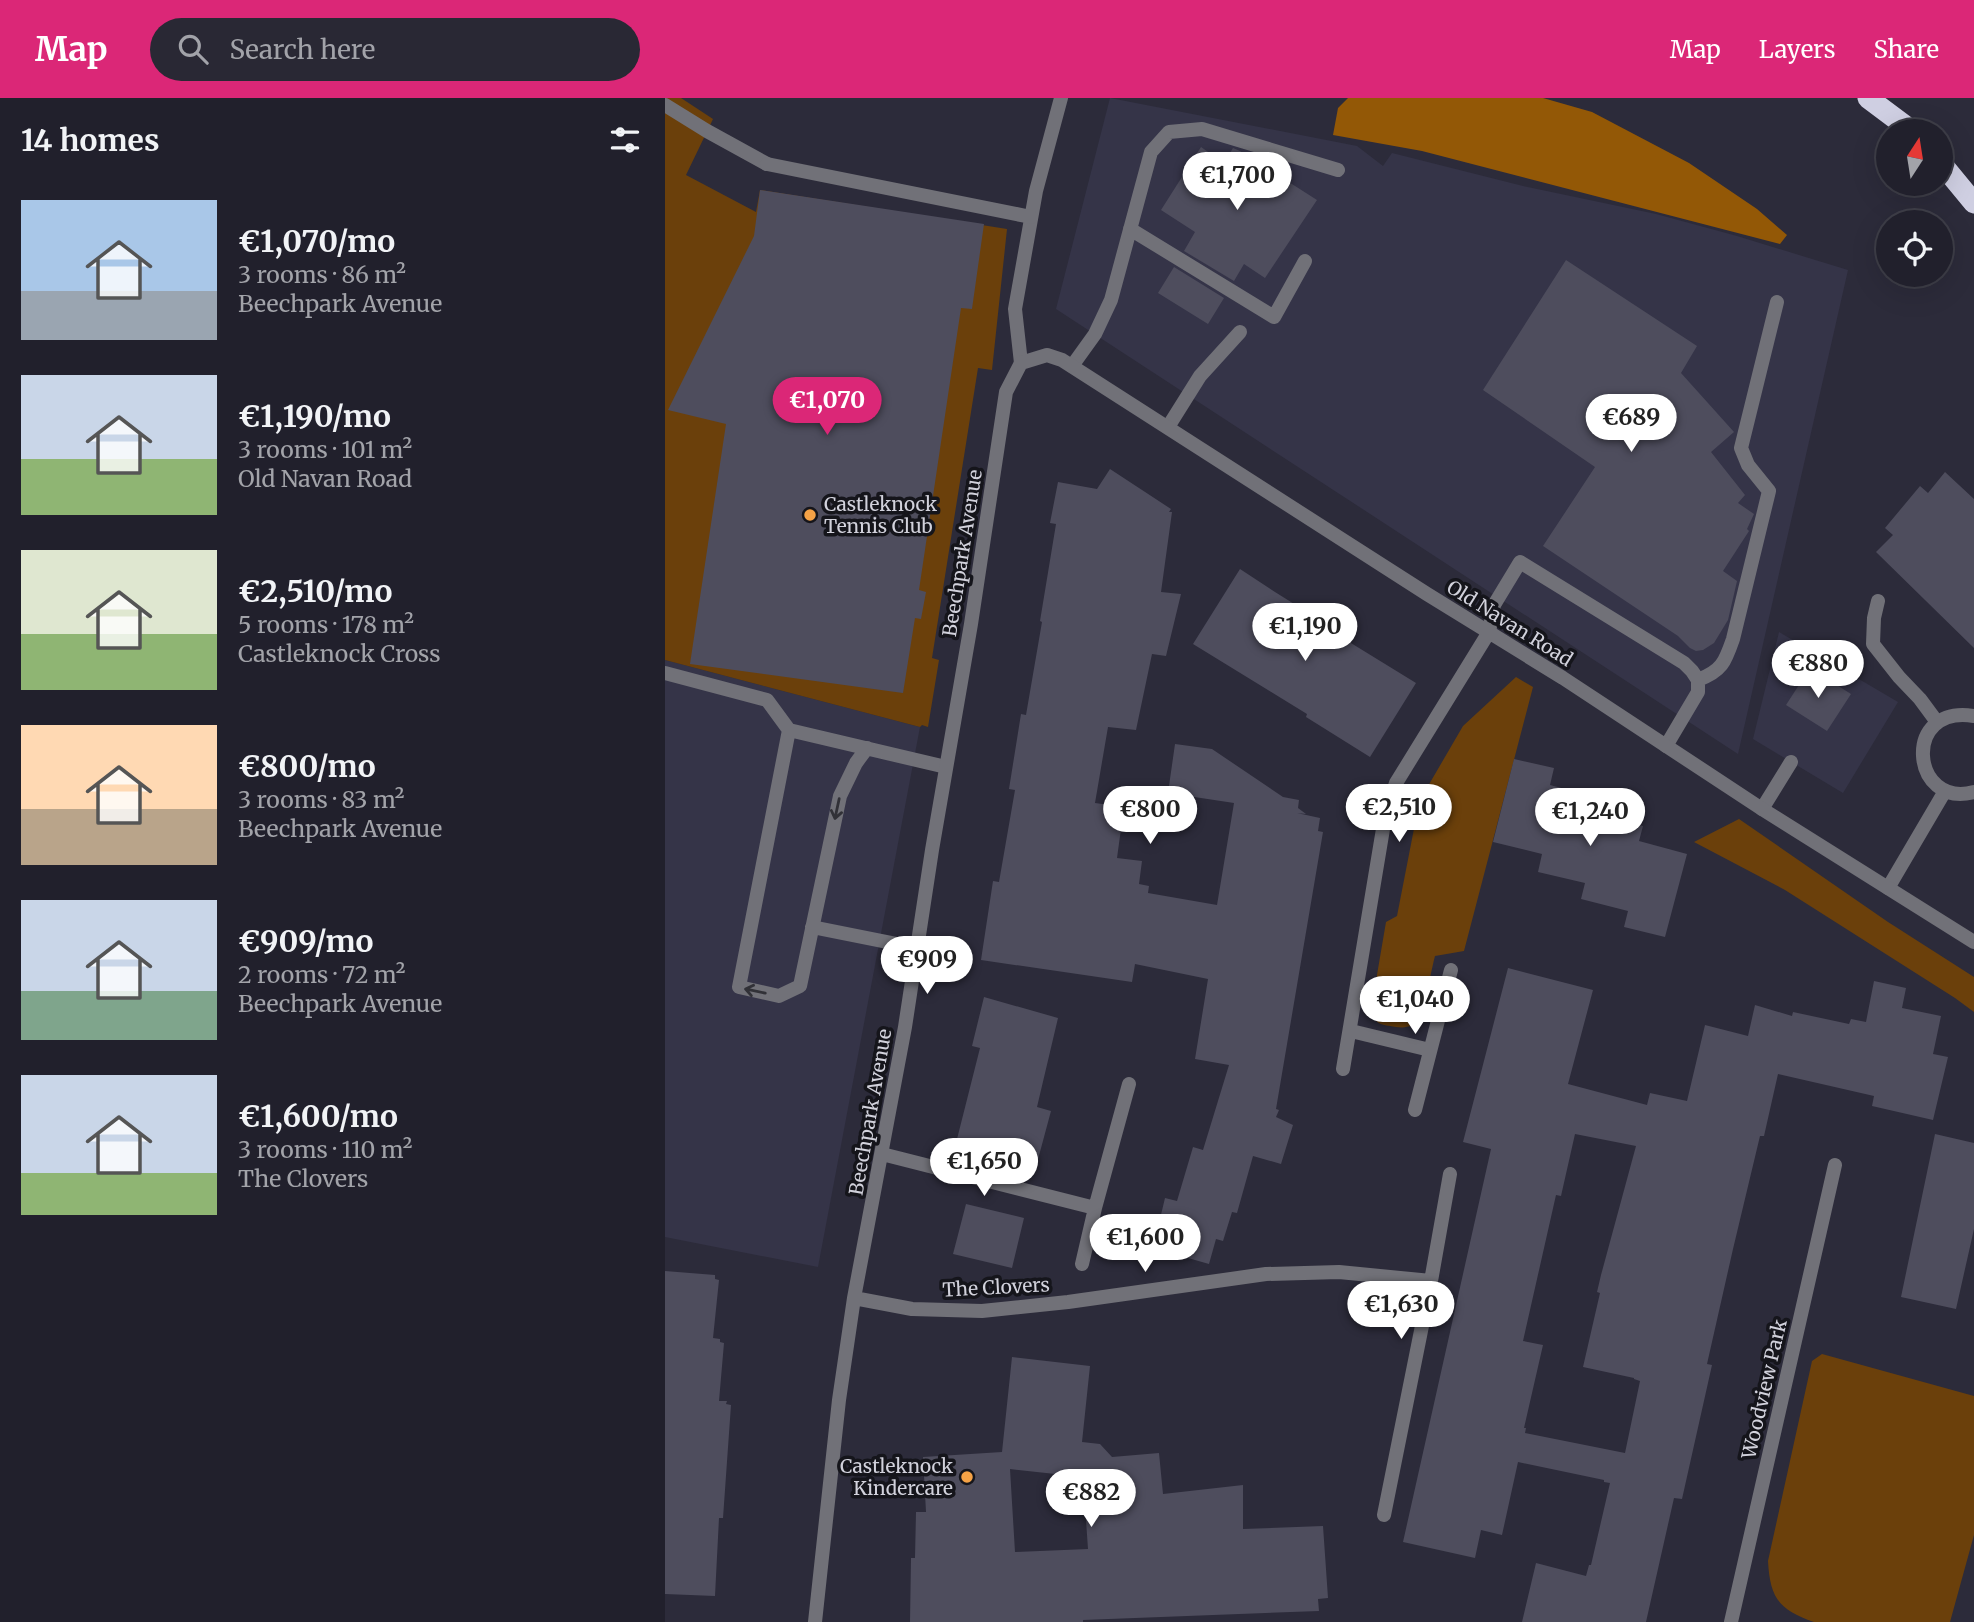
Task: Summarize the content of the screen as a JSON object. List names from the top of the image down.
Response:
{
  "streets": {
    "street": [
      "Beechpark Avenue",
      "Old Navan Road",
      "The Clovers",
      "Woodview Park"
    ]
  },
  "crossings": [
    ["Beechpark Avenue", "Old Navan Road"],
    ["Beechpark Avenue", "The Clovers"]
  ],
  "places": ["Castleknock Tennis Club", "Castleknock Kindercare"],
  "north": "top",
  "page": {
    "header": "Map",
    "search": "Search here",
    "nav": ["Map", "Layers", "Share"],
    "heading": "14 homes",
    "price": [
      "€1,700",
      "€1,070",
      "€689",
      "€1,190",
      "€880",
      "€2,510",
      "€800",
      "€1,240",
      "€909",
      "€1,040",
      "€1,650",
      "€1,600",
      "€1,630",
      "€882"
    ],
    "list": [
      {
        "name": "€1,070/mo",
        "note": "3 rooms · 86 m² · Beechpark Avenue"
      },
      {
        "name": "€1,190/mo",
        "note": "3 rooms · 101 m² · Old Navan Road"
      },
      {
        "name": "€2,510/mo",
        "note": "5 rooms · 178 m² · Castleknock Cross"
      },
      {
        "name": "€800/mo",
        "note": "3 rooms · 83 m² · Beechpark Avenue"
      },
      {
        "name": "€909/mo",
        "note": "2 rooms · 72 m² · Beechpark Avenue"
      },
      {
        "name": "€1,600/mo",
        "note": "3 rooms · 110 m² · The Clovers"
      }
    ]
  }
}
